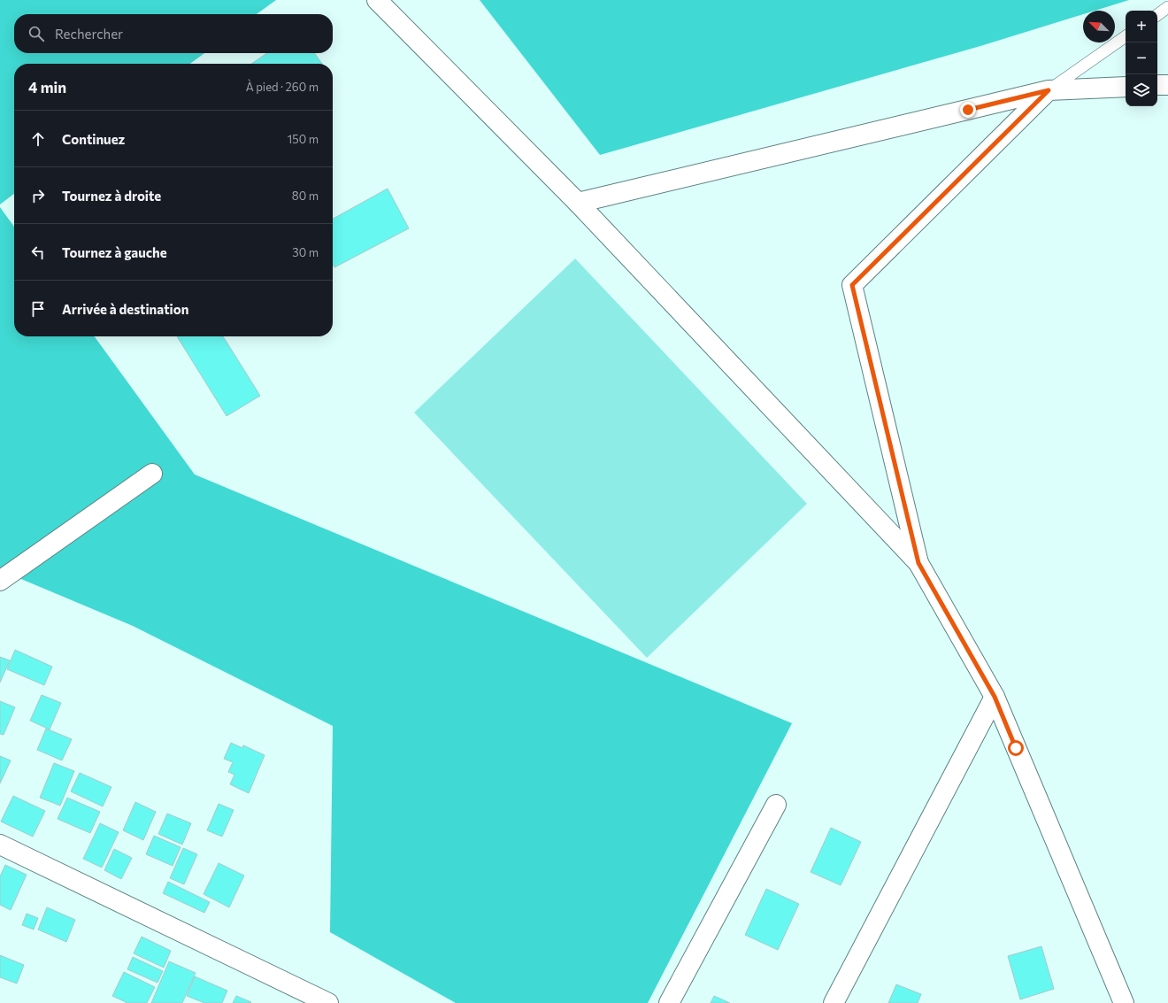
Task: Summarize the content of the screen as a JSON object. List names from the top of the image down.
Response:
{
  "north": "top left",
  "page": {
    "map_buttons": ["+", "−"],
    "search": "Rechercher",
    "heading": ["4 min", "À pied · 260 m"],
    "list": [
      ["Continuez", "150 m"],
      ["Tournez à droite", "80 m"],
      ["Tournez à gauche", "30 m"],
      "Arrivée à destination"
    ]
  }
}
